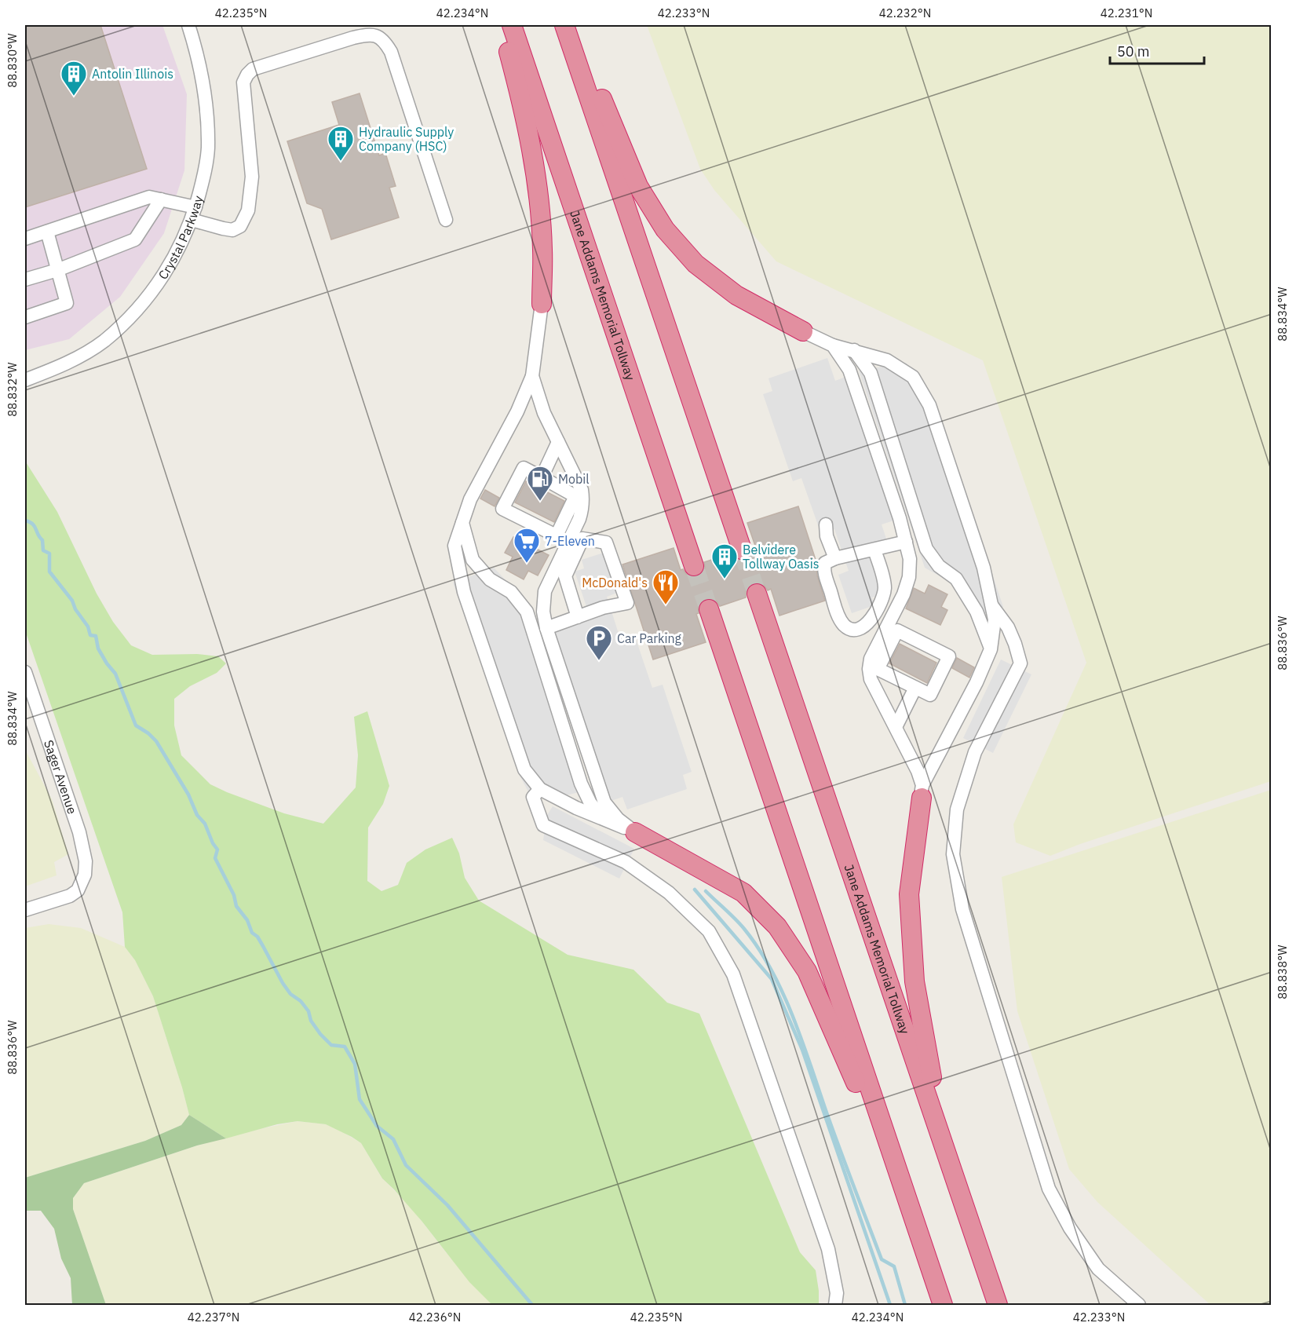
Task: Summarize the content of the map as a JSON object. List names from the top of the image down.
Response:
{
  "streets": {
    "highway": ["Jane Addams Memorial Tollway"],
    "street": ["Crystal Parkway", "Sager Avenue"]
  },
  "places": {
    "building": ["Antolin Illinois", "Hydraulic Supply Company (HSC)", "Belvidere Tollway Oasis"],
    "fuel station": ["Mobil"],
    "supermarket": ["7-Eleven"],
    "restaurant": ["McDonald's"],
    "parking": ["Car Parking"]
  },
  "scale_bar": "50 m",
  "coordinates": [
    "42.235°N",
    "42.234°N",
    "42.233°N",
    "42.232°N",
    "42.231°N",
    "88.830°W",
    "88.834°W",
    "88.832°W",
    "88.836°W",
    "88.838°W",
    "42.237°N",
    "42.236°N"
  ]
}
